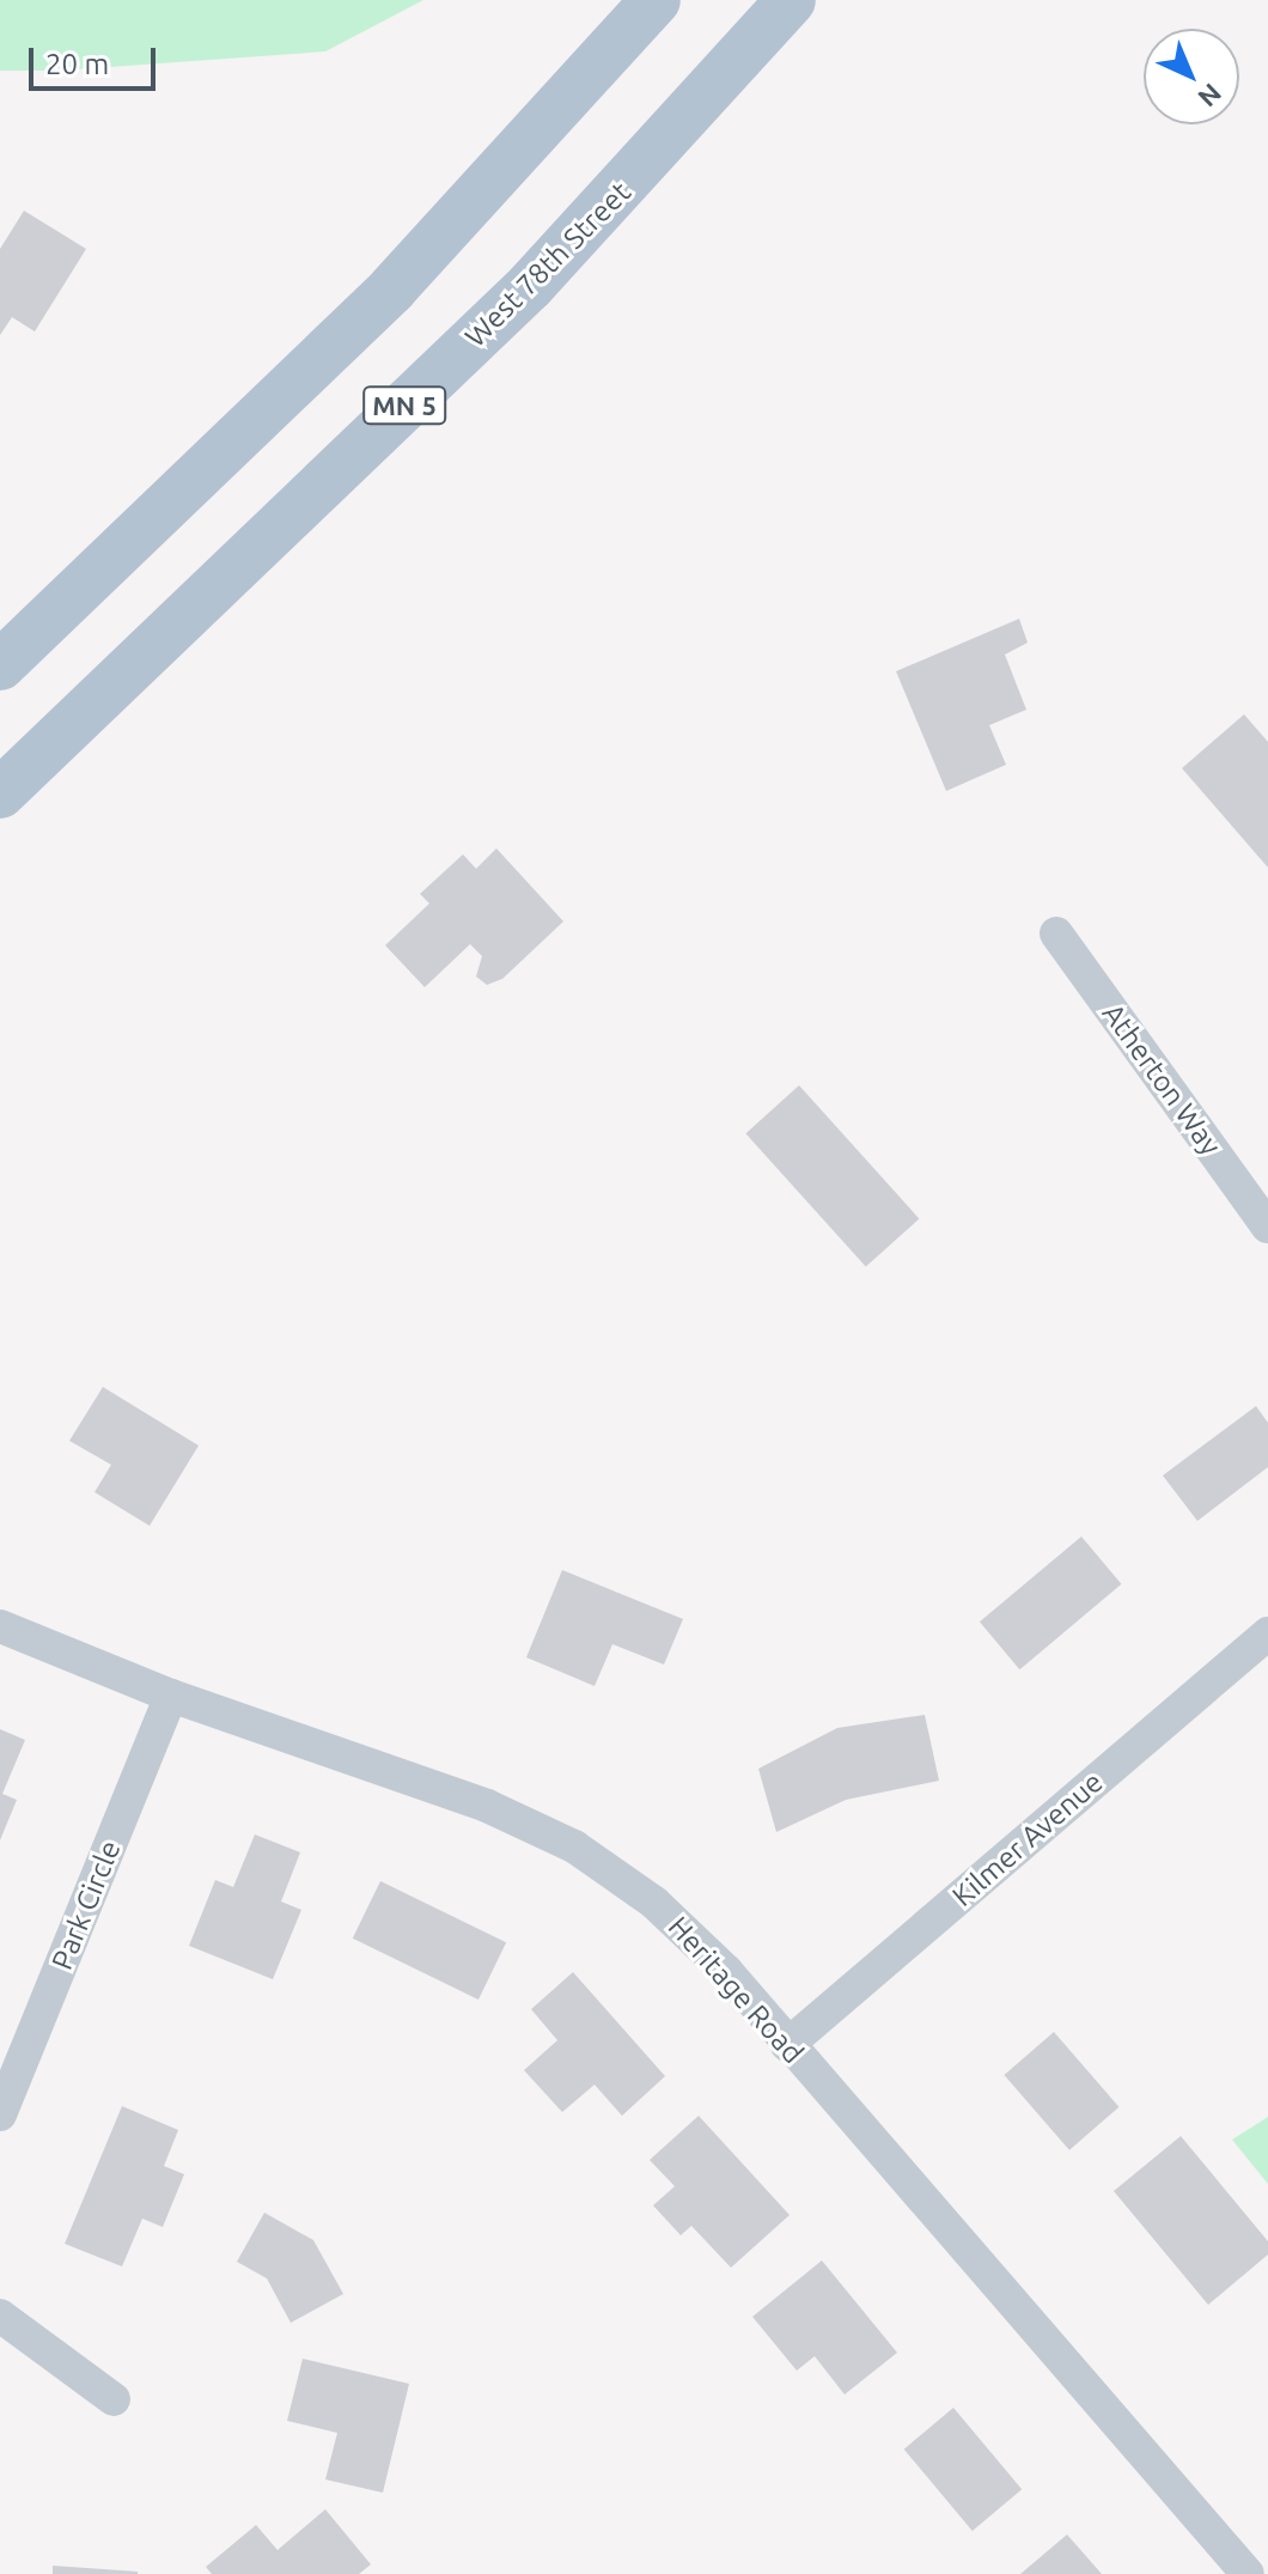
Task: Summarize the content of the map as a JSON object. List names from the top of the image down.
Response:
{
  "streets": {
    "main road": ["West 78th Street", "MN 5"],
    "street": [
      "Atherton Way",
      "Kilmer Avenue",
      "Park Circle",
      "Heritage Road"
    ]
  },
  "crossings": [
    ["Kilmer Avenue", "Heritage Road"],
    ["Park Circle", "Heritage Road"]
  ],
  "scale_bar": "20 m",
  "north": "bottom right"
}
